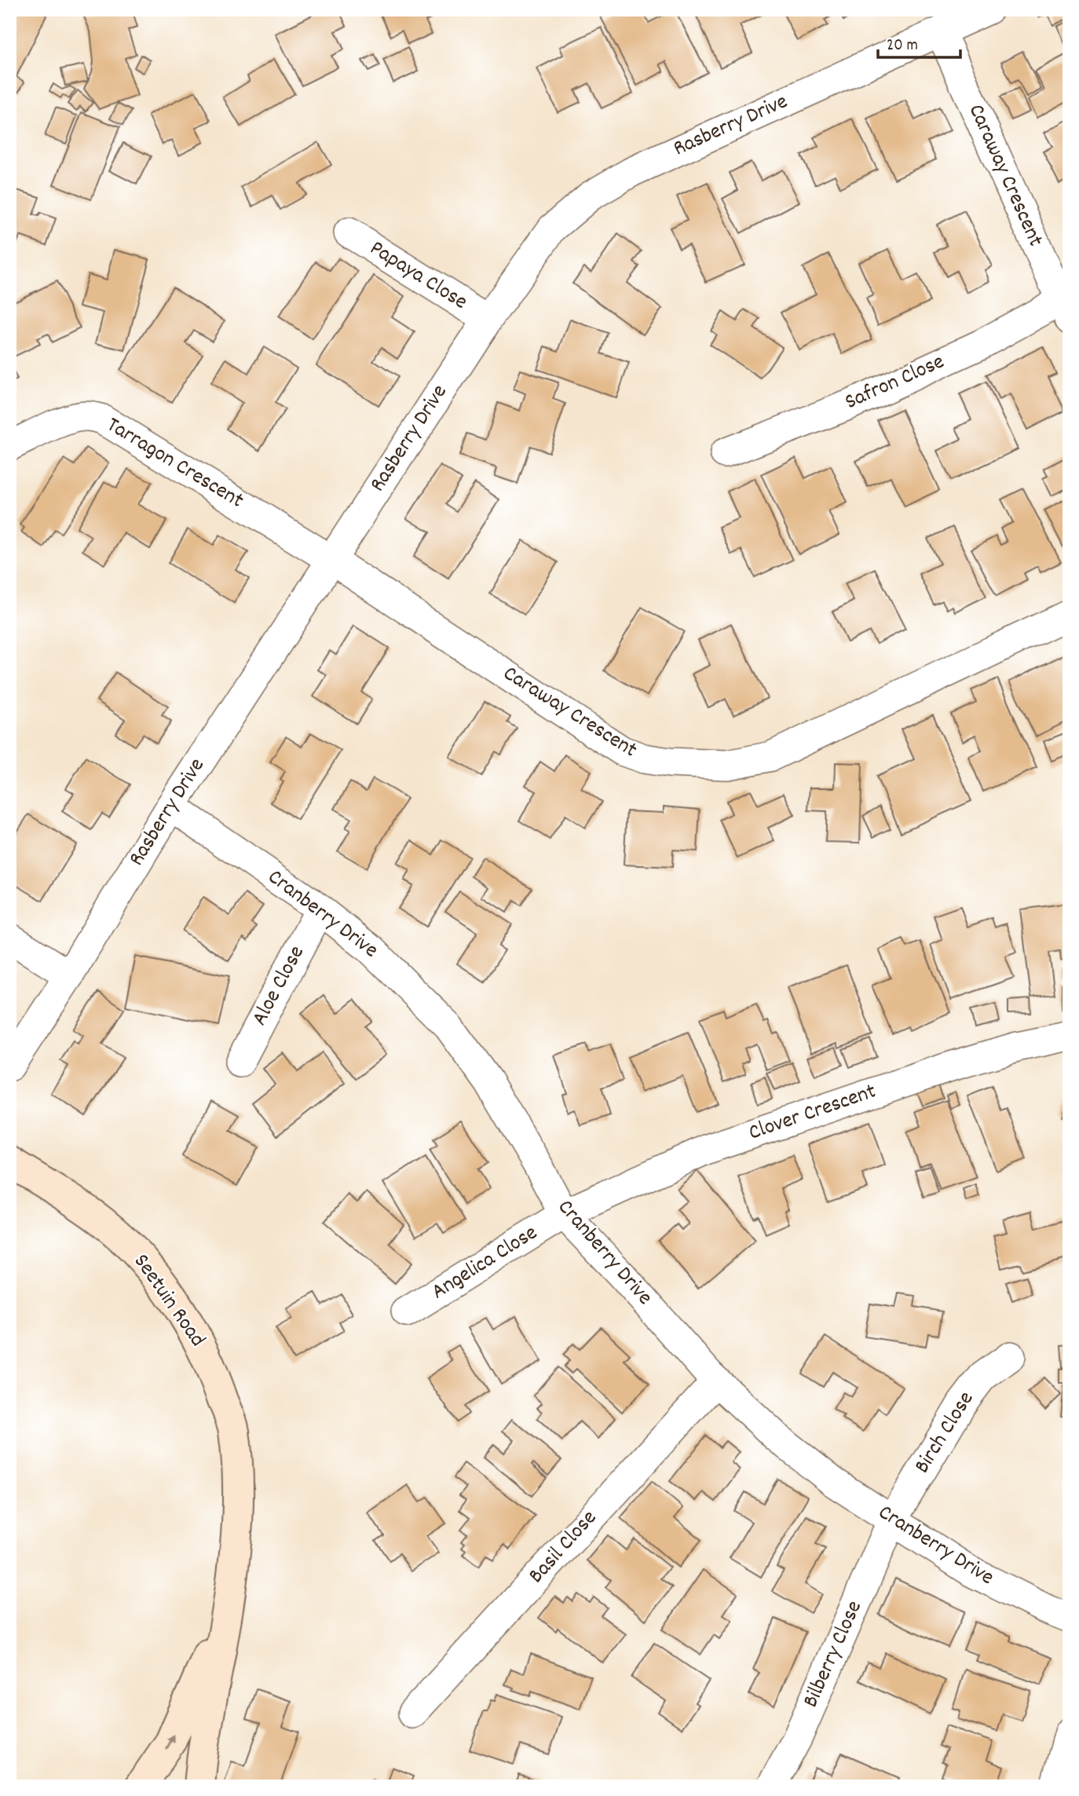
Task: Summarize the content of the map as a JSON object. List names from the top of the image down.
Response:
{
  "streets": {
    "street": [
      "Rasberry Drive",
      "Caraway Crescent",
      "Papaya Close",
      "Safron Close",
      "Tarragon Crescent",
      "Cranberry Drive",
      "Aloe Close",
      "Clover Crescent",
      "Angelica Close",
      "Seetuin Road",
      "Birch Close",
      "Basil Close",
      "Bilberry Close"
    ]
  },
  "crossings": [
    ["Rasberry Drive", "Caraway Crescent"],
    ["Rasberry Drive", "Papaya Close"],
    ["Rasberry Drive", "Tarragon Crescent"],
    ["Rasberry Drive", "Cranberry Drive"],
    ["Caraway Crescent", "Safron Close"],
    ["Caraway Crescent", "Tarragon Crescent"],
    ["Cranberry Drive", "Aloe Close"],
    ["Cranberry Drive", "Clover Crescent"],
    ["Cranberry Drive", "Angelica Close"],
    ["Cranberry Drive", "Birch Close"],
    ["Cranberry Drive", "Basil Close"],
    ["Cranberry Drive", "Bilberry Close"],
    ["Clover Crescent", "Angelica Close"],
    ["Birch Close", "Bilberry Close"]
  ],
  "scale_bar": "20 m"
}
